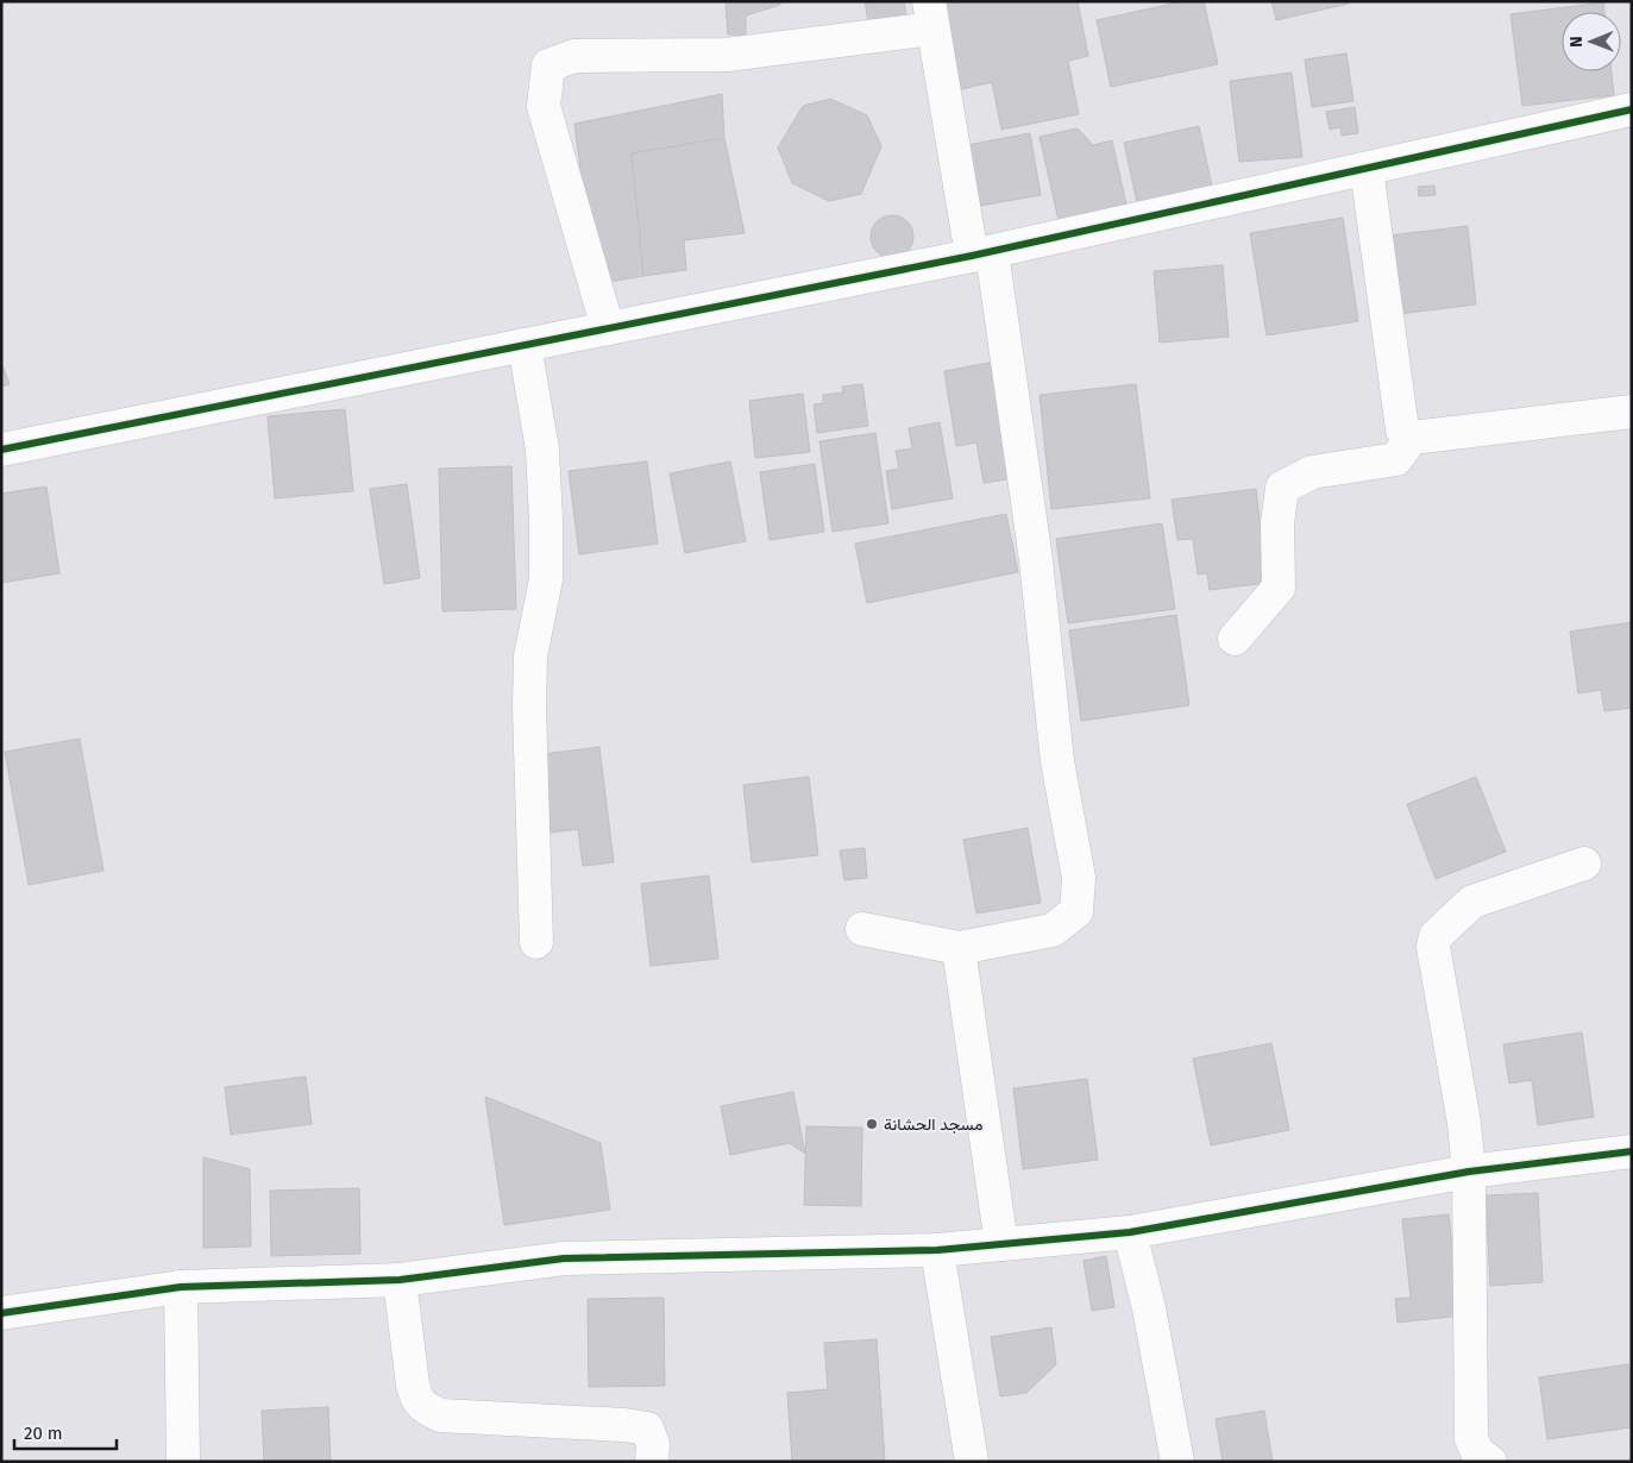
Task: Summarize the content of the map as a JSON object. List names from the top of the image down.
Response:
{
  "places": ["مسجد الحشانة"],
  "scale_bar": "20 m",
  "north": "left"
}
